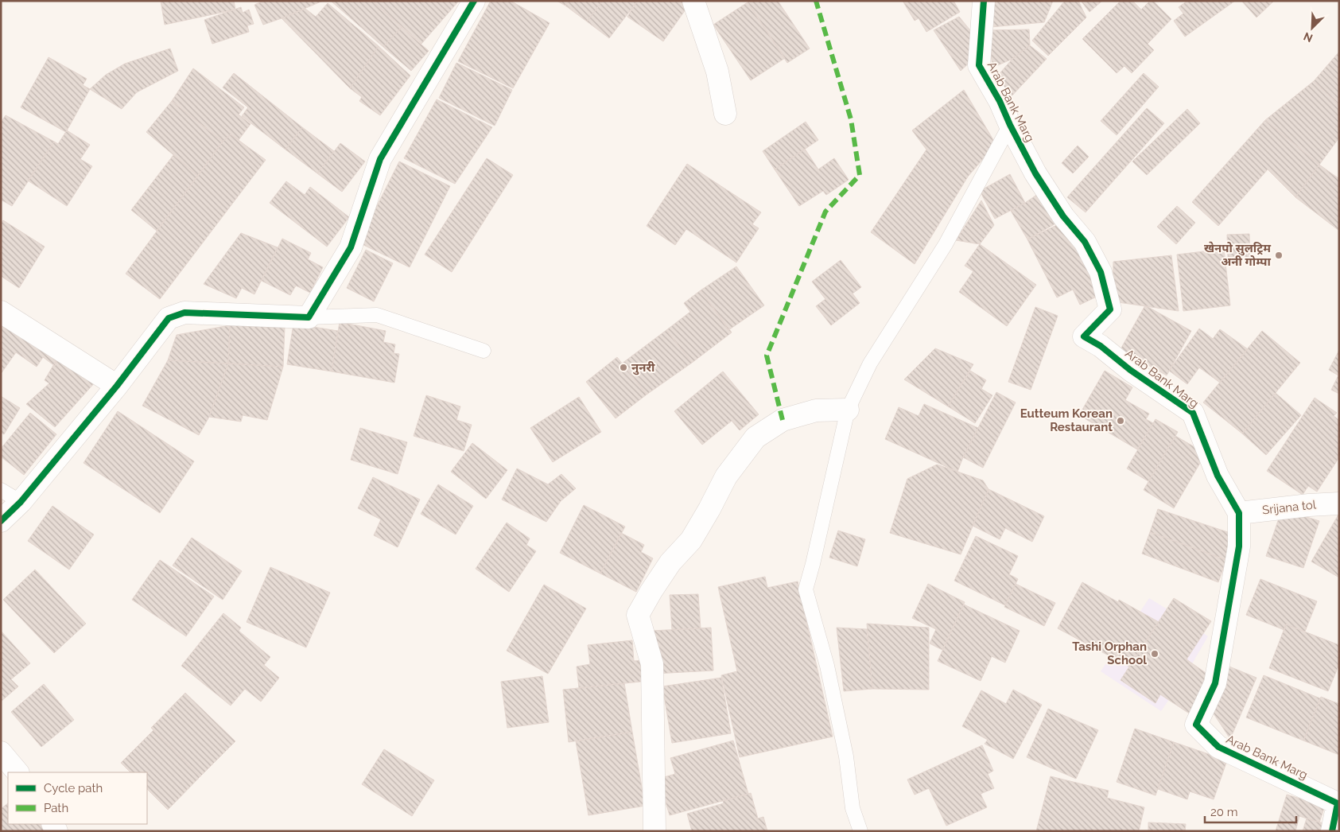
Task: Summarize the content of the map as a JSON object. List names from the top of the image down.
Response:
{
  "streets": {
    "street": ["Arab Bank Marg", "Srijana tol"]
  },
  "crossings": [
    ["Arab Bank Marg", "Srijana tol"]
  ],
  "places": [
    "खेनपो सुलट्रिम अनी गोम्पा",
    "नुनरी",
    "Eutteum Korean Restaurant",
    "Tashi Orphan School"
  ],
  "legend": ["Cycle path", "Path"],
  "scale_bar": "20 m",
  "north": "bottom left"
}
